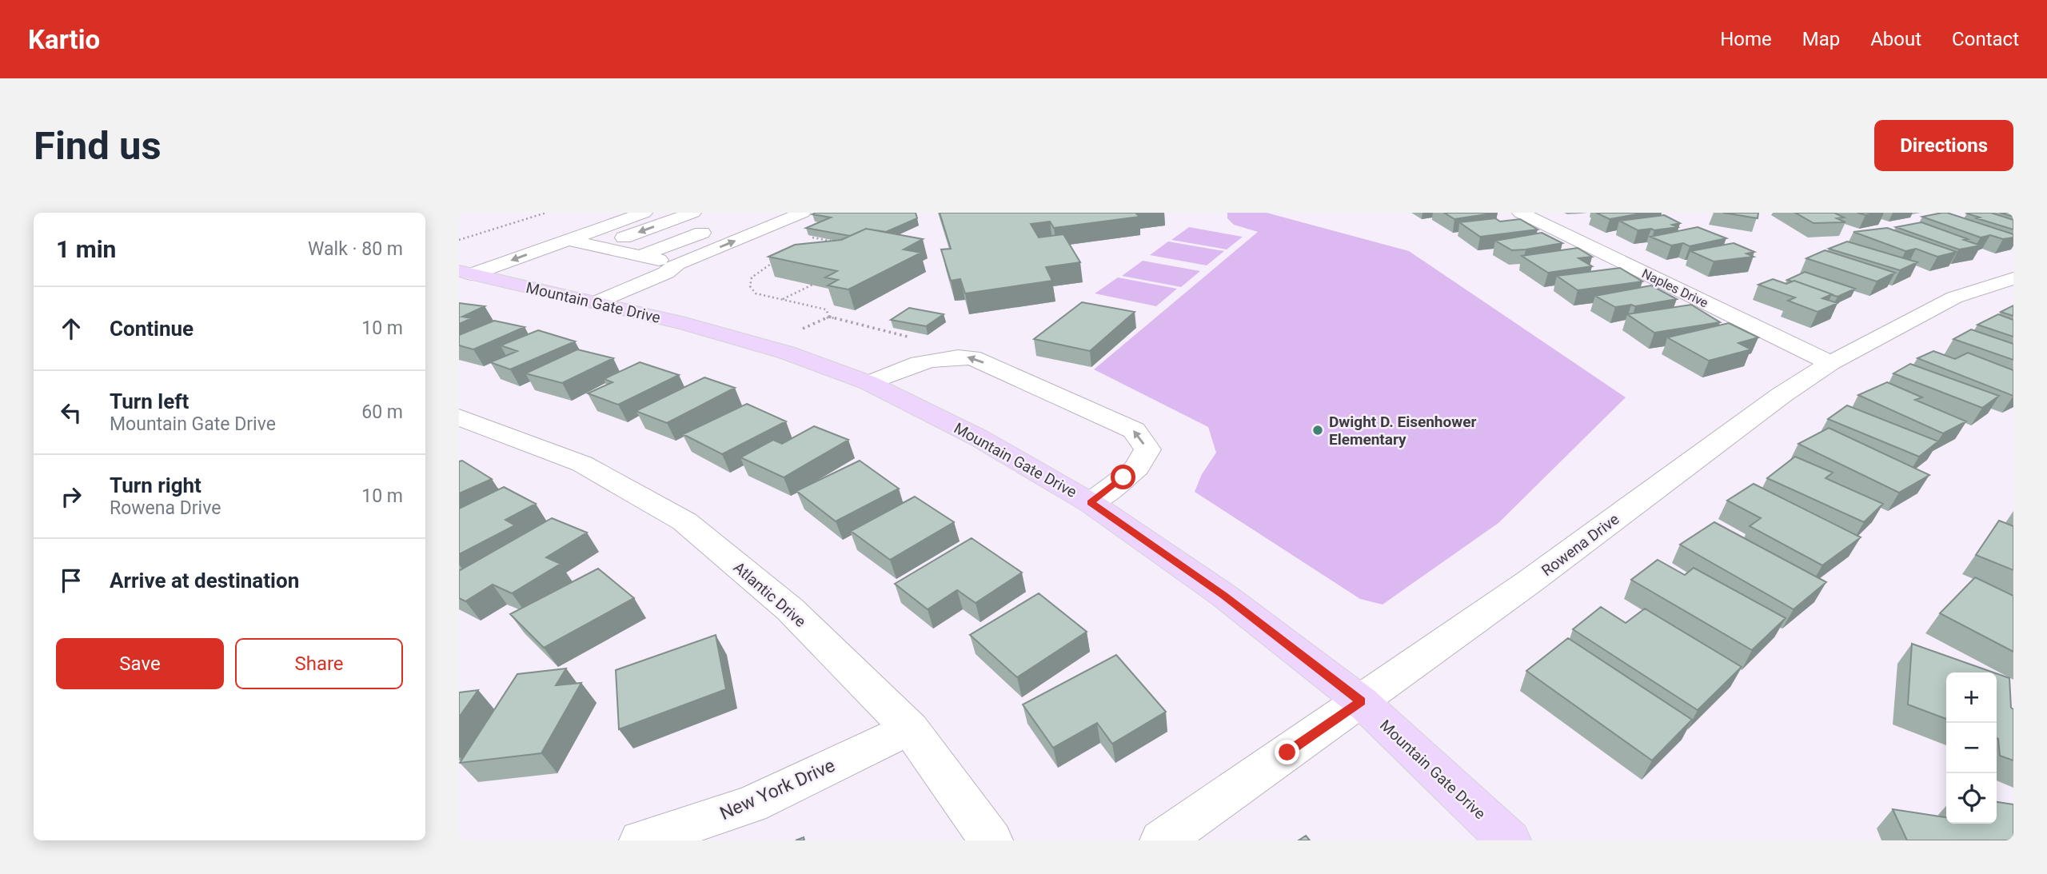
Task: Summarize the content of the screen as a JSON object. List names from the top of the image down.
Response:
{
  "streets": {
    "main road": ["Mountain Gate Drive"],
    "street": [
      "Naples Drive",
      "Rowena Drive",
      "Atlantic Drive",
      "New York Drive"
    ]
  },
  "crossings": [
    ["Naples Drive", "Rowena Drive"],
    ["Mountain Gate Drive", "Rowena Drive"],
    ["Atlantic Drive", "New York Drive"]
  ],
  "places": ["Dwight D. Eisenhower Elementary"],
  "page": {
    "header": "Kartio",
    "nav": [
      "Home",
      "Map",
      "About",
      "Contact"
    ],
    "buttons": [
      "Directions",
      ["Save", "Share"]
    ],
    "title": "Find us",
    "heading": ["1 min", "Walk · 80 m"],
    "list": [
      ["Continue", "10 m"],
      ["Turn left", "Mountain Gate Drive", "60 m"],
      ["Turn right", "Rowena Drive", "10 m"],
      "Arrive at destination"
    ],
    "map_buttons": ["+", "−"]
  }
}
